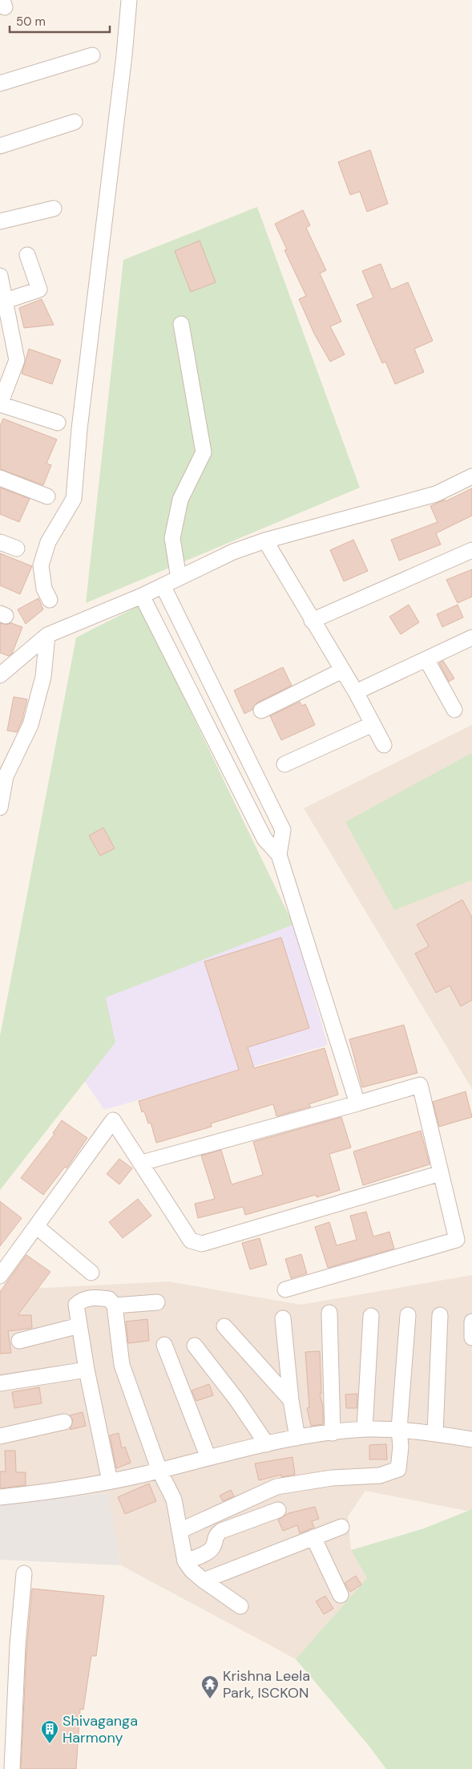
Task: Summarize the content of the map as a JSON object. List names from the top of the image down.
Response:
{
  "places": {
    "temple": ["Krishna Leela Park, ISCKON"],
    "building": ["Shivaganga Harmony"]
  },
  "scale_bar": "50 m"
}
